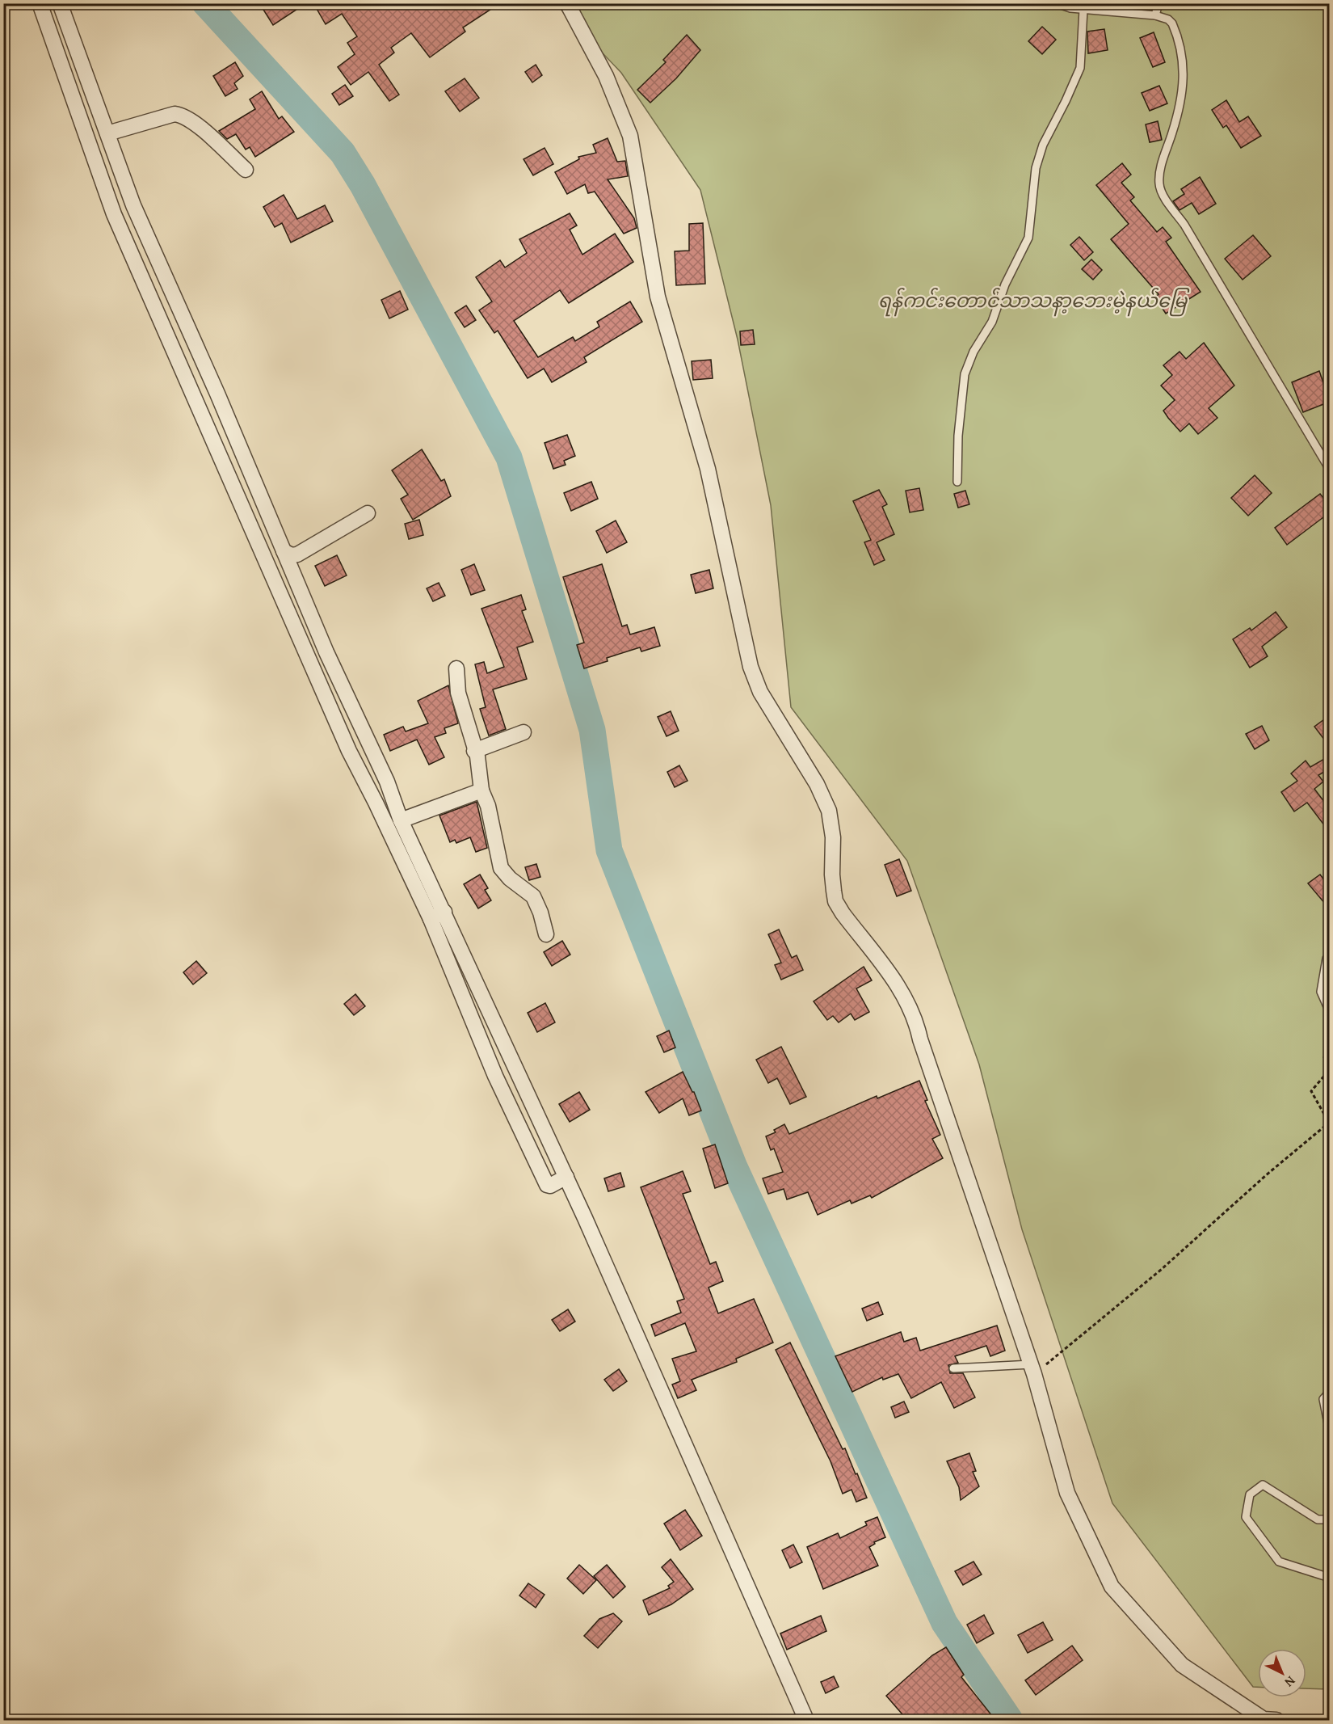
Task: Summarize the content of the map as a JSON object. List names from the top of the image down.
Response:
{
  "parks": ["ရန်ကင်းတောင်သာသနာ့ဘေးမဲ့နယ်မြေ"],
  "north": "bottom right"
}
